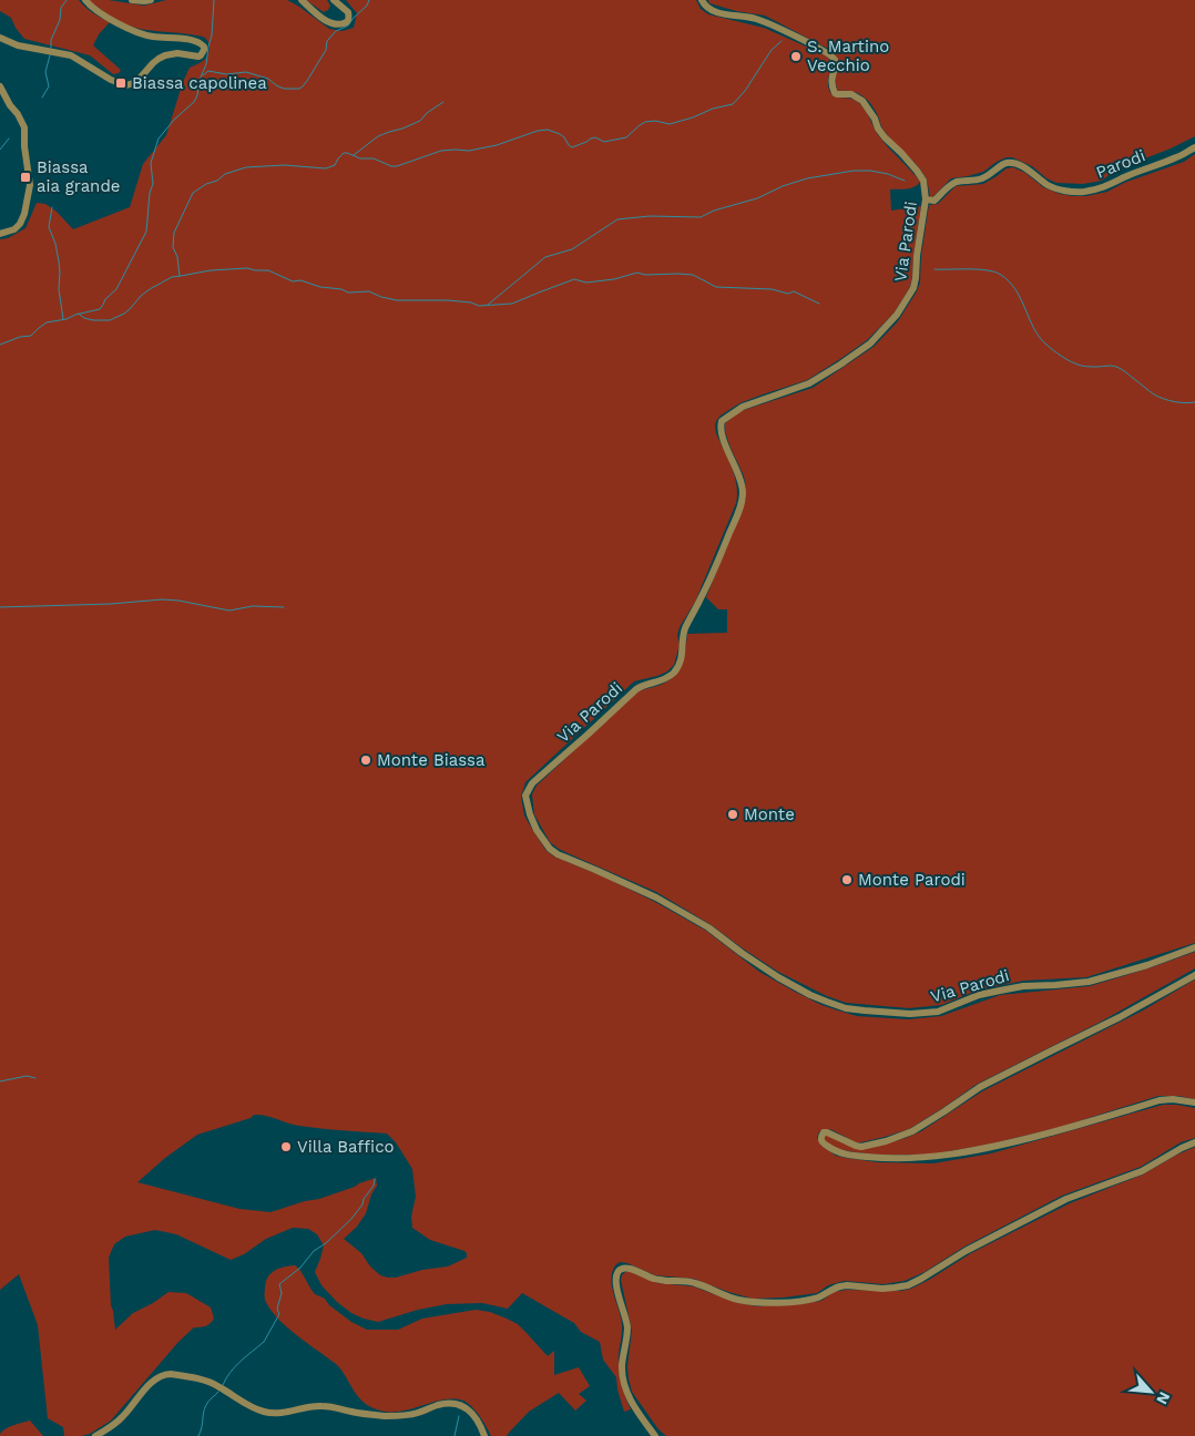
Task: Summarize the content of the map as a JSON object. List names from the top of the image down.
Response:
{
  "streets": {
    "street": ["Parodi", "Via Parodi"]
  },
  "crossings": [
    ["Parodi", "Via Parodi"]
  ],
  "places": {
    "other": [
      "S. Martino Vecchio",
      "Monte Biassa",
      "Monte",
      "Monte Parodi",
      "Villa Baffico"
    ],
    "transit": ["Biassa capolinea", "Biassa aia grande"]
  },
  "north": "bottom right"
}
